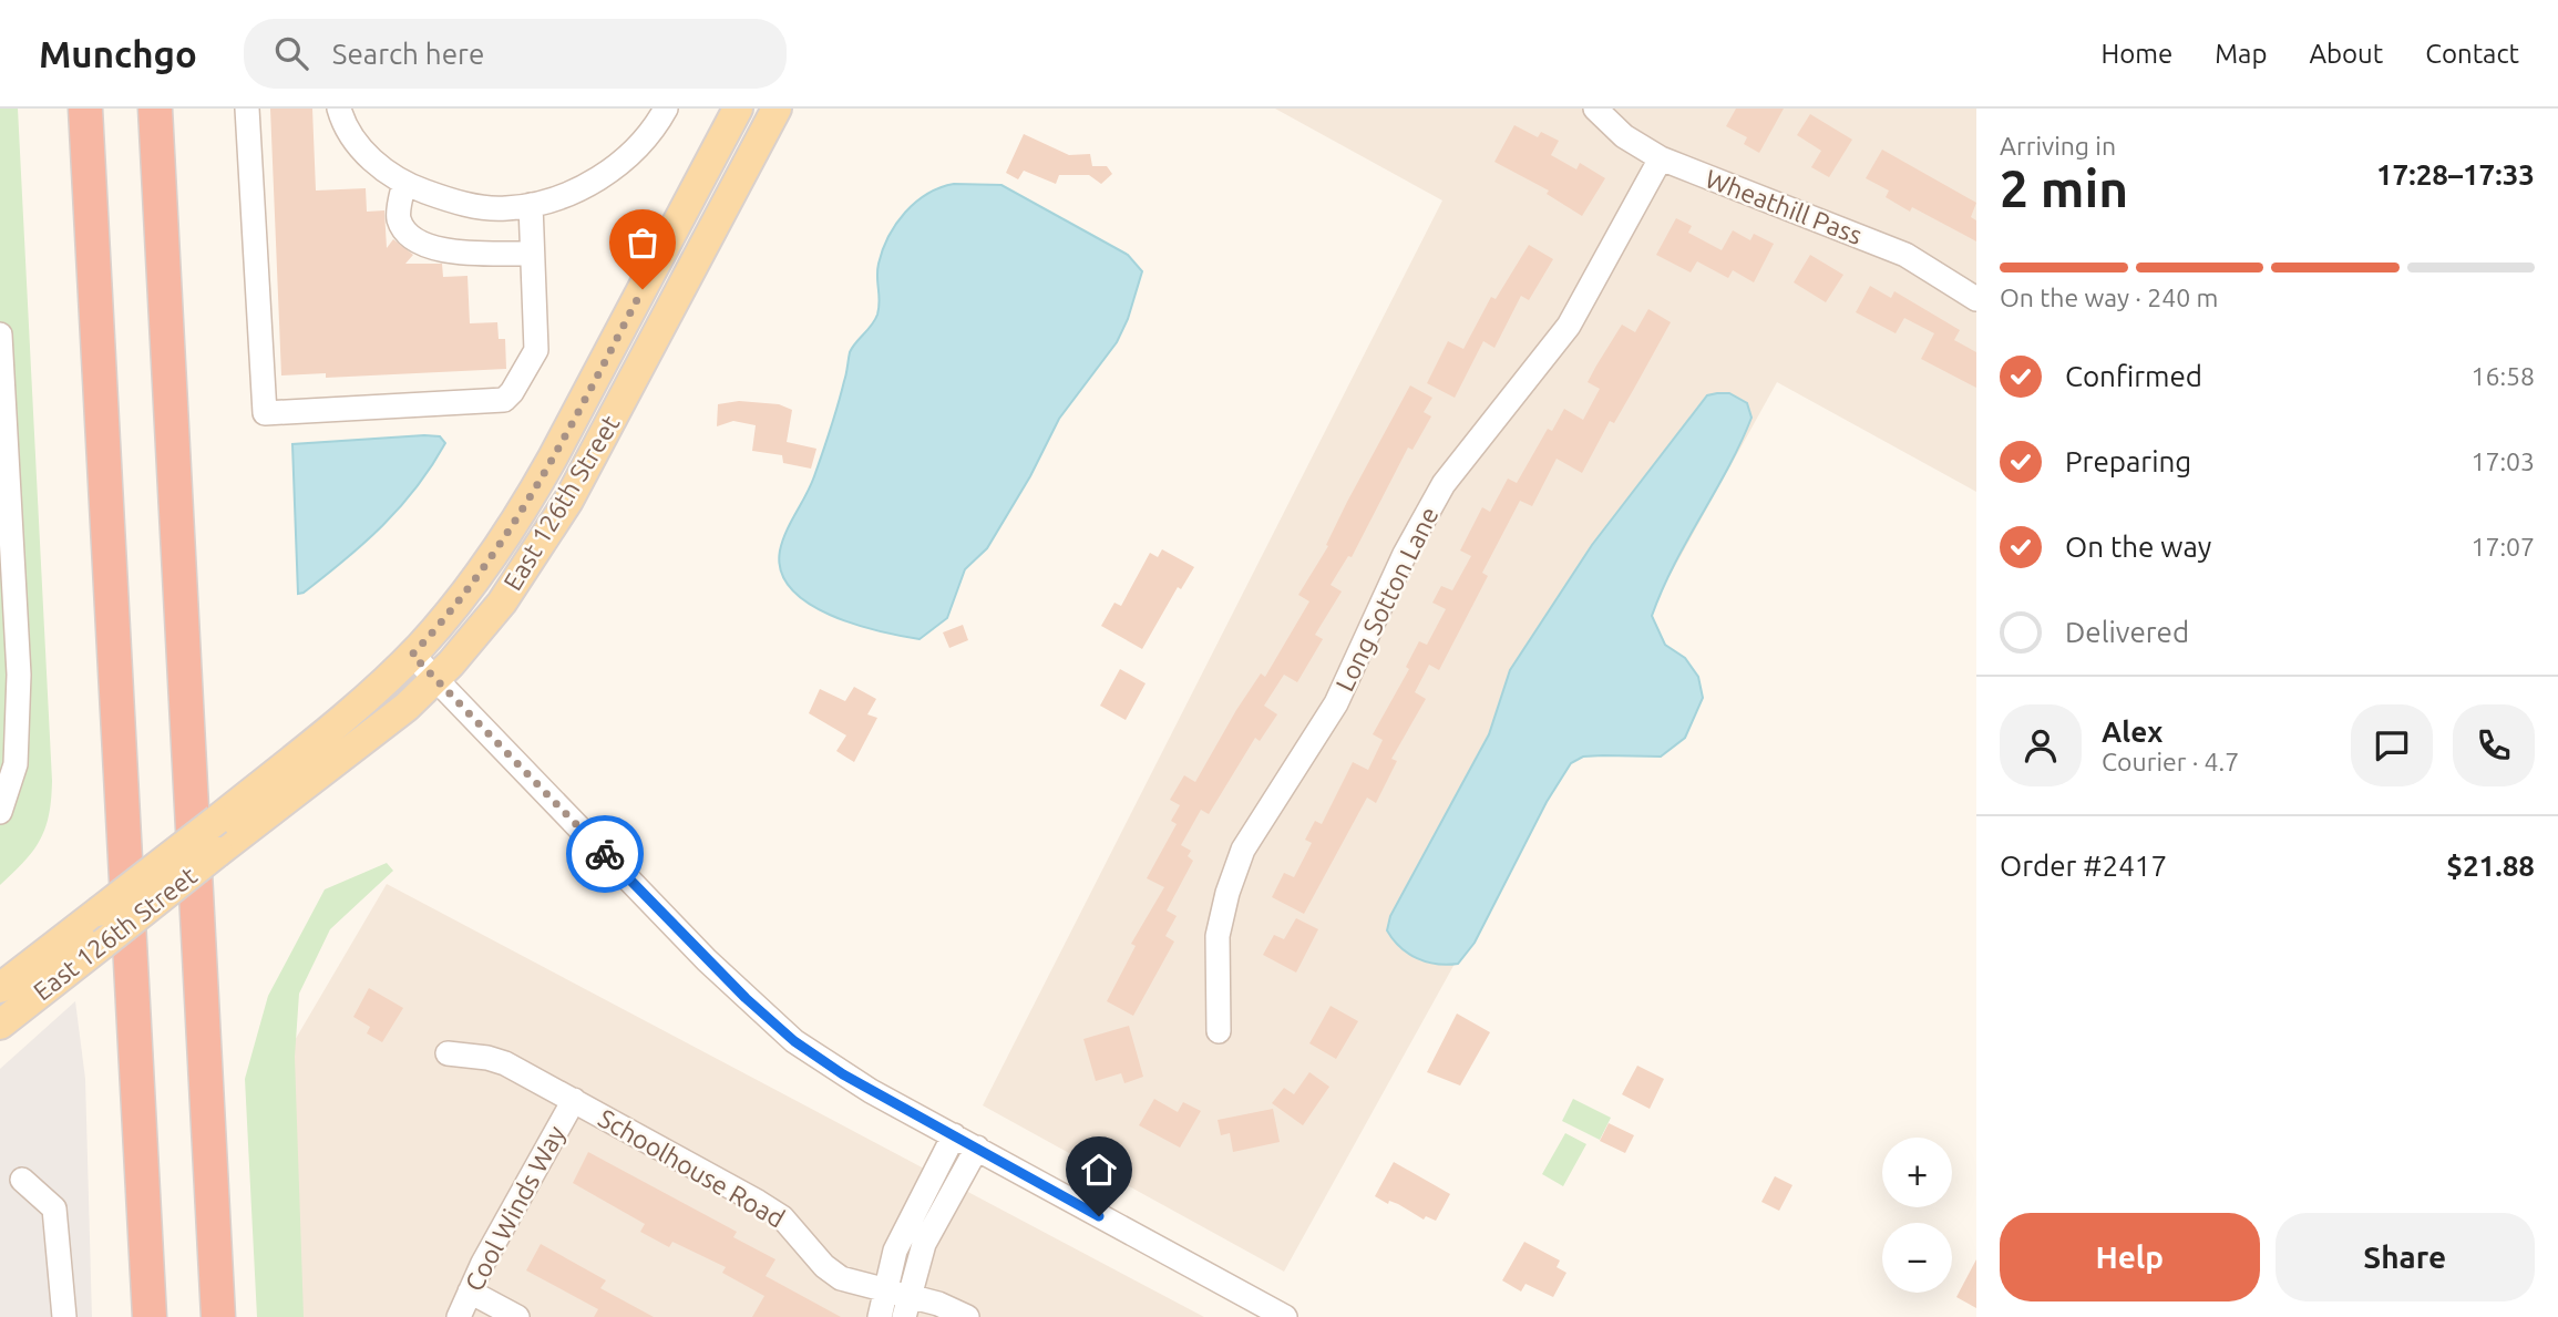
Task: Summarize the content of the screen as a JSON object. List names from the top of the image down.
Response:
{
  "streets": {
    "main road": ["East 126th Street"],
    "street": [
      "Wheathill Pass",
      "Long Sotton Lane",
      "Schoolhouse Road",
      "Cool Winds Way"
    ]
  },
  "crossings": [
    ["Wheathill Pass", "Long Sotton Lane"],
    ["Schoolhouse Road", "Cool Winds Way"]
  ],
  "page": {
    "header": "Munchgo",
    "search": "Search here",
    "nav": [
      "Home",
      "Map",
      "About",
      "Contact"
    ],
    "heading": ["2 min", "Arriving in", "17:28–17:33"],
    "panel": [
      "Alex",
      "Courier · 4.7",
      "Order #2417",
      "$21.88"
    ],
    "bar": "On the way · 240 m",
    "list": [
      ["Confirmed", "16:58"],
      ["Preparing", "17:03"],
      ["On the way", "17:07"],
      "Delivered"
    ],
    "map_buttons": ["+", "−"],
    "buttons": ["Help", "Share"]
  }
}
